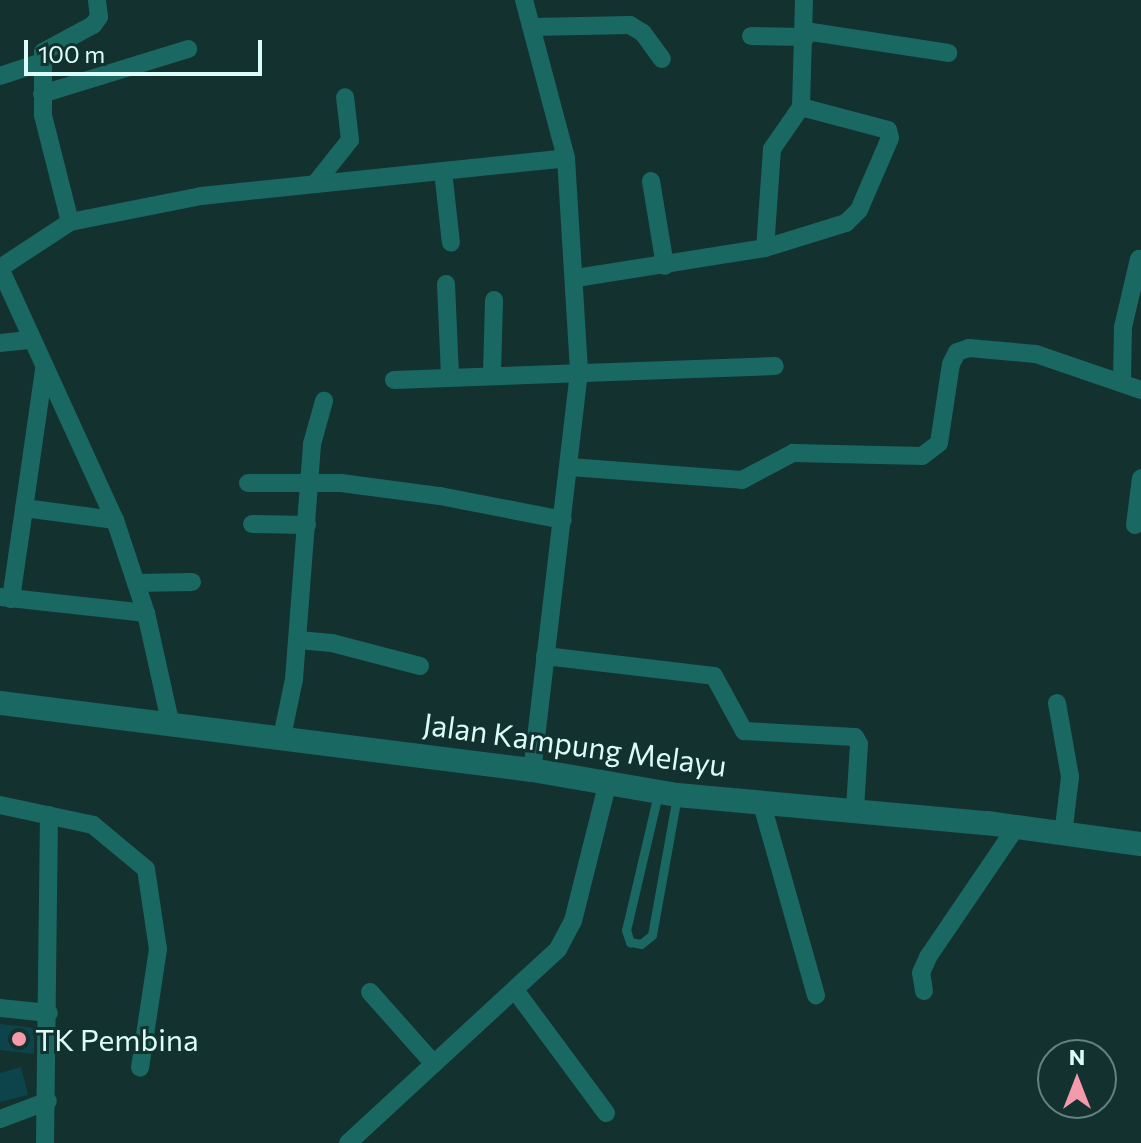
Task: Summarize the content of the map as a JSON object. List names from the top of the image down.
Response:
{
  "streets": {
    "main road": ["Jalan Kampung Melayu"]
  },
  "places": ["TK Pembina"],
  "scale_bar": "100 m",
  "north": "top"
}
